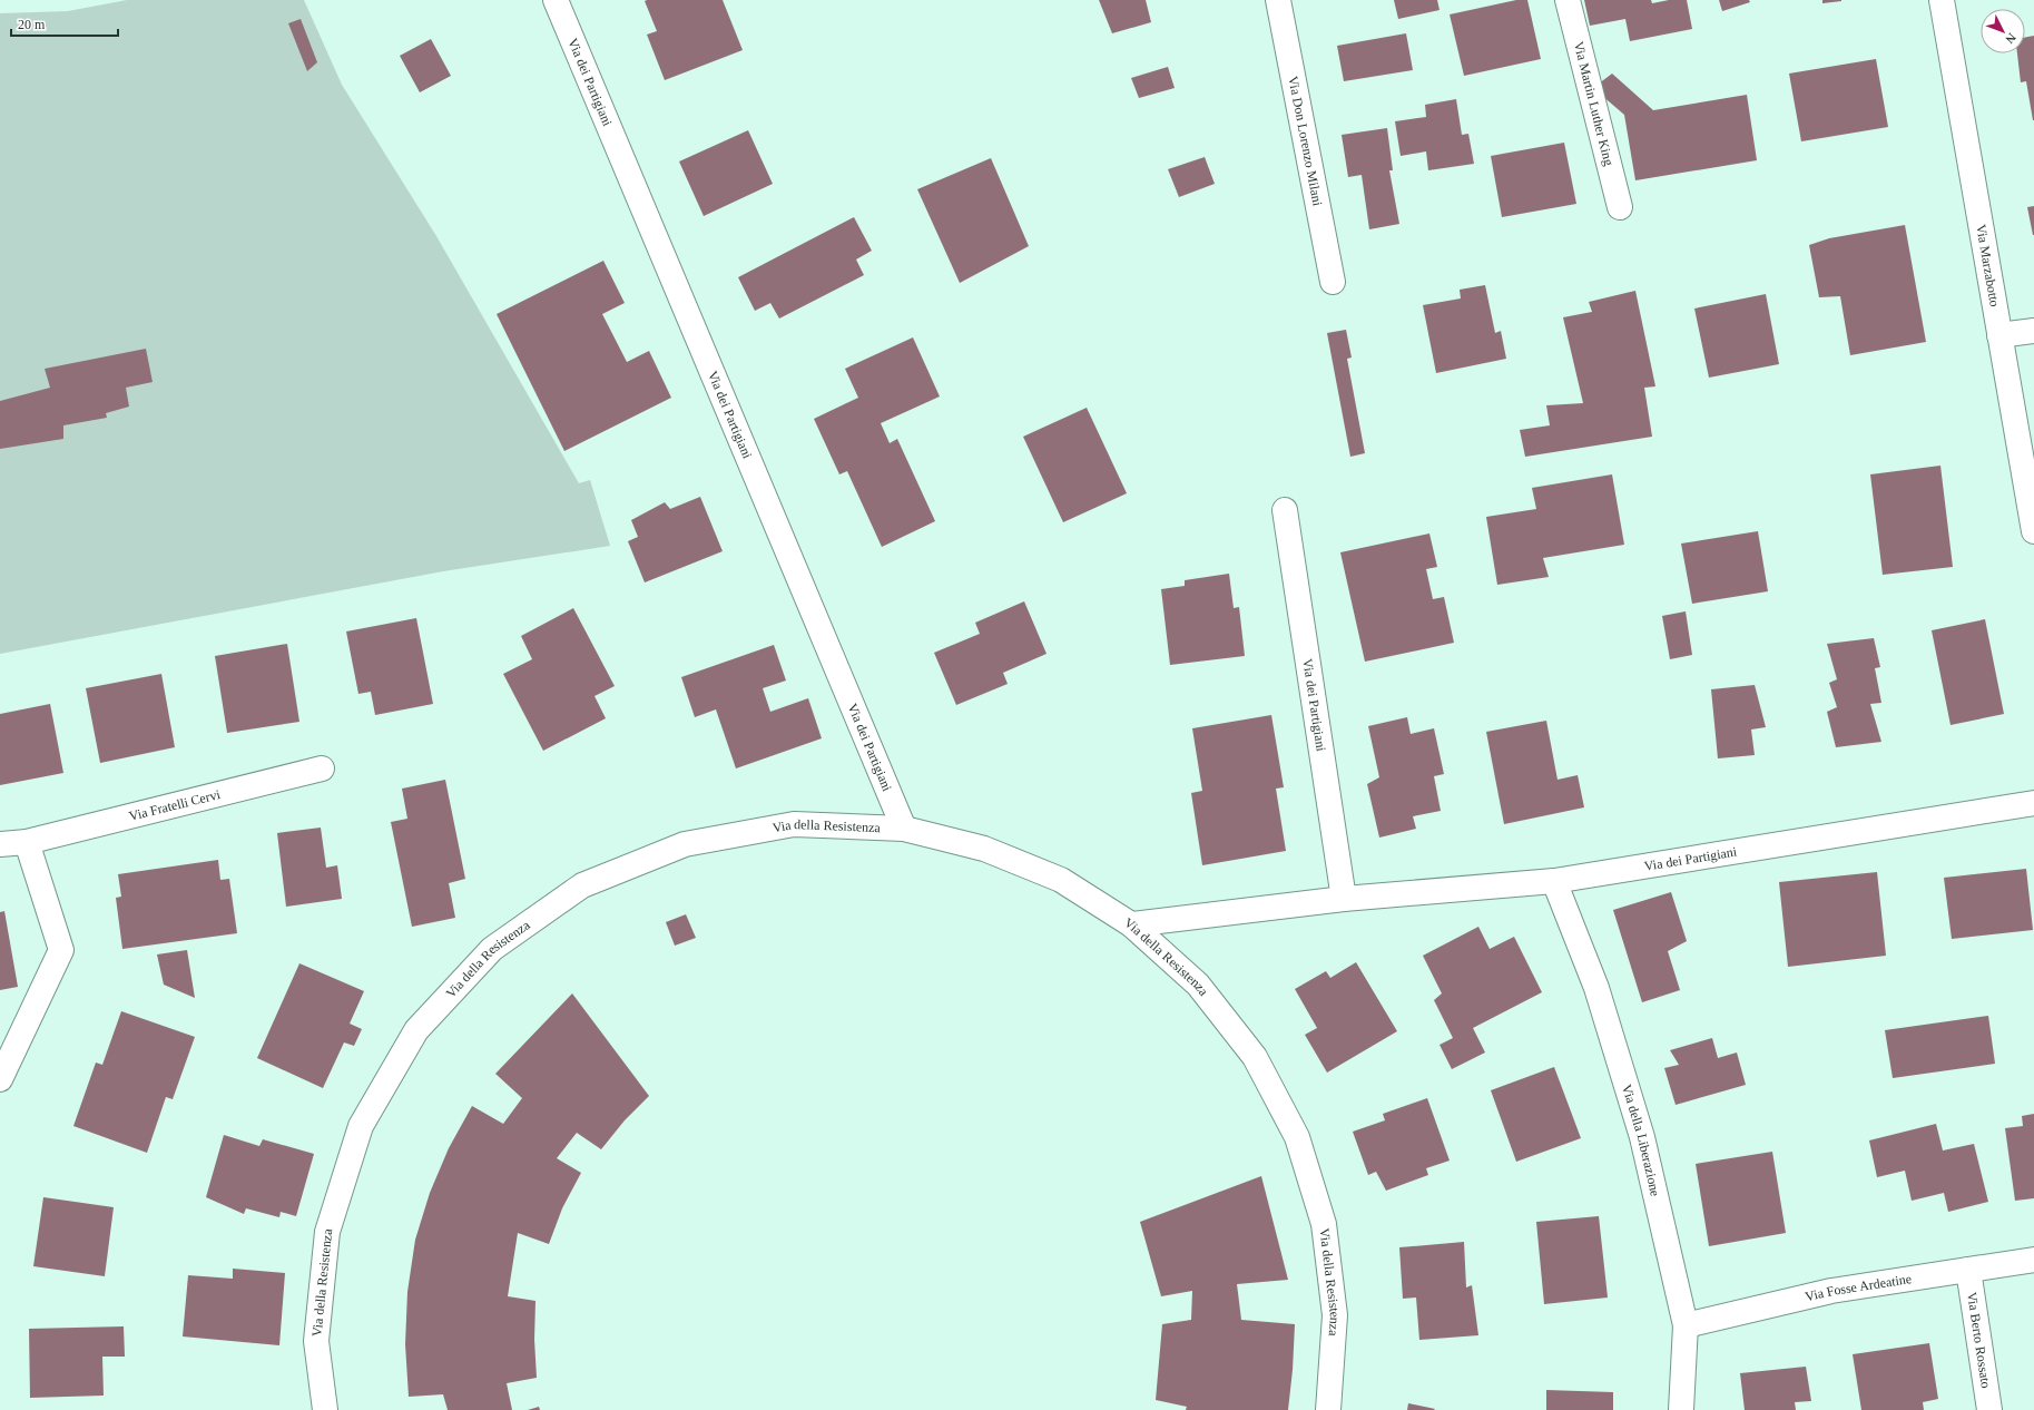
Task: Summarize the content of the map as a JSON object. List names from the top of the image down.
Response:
{
  "streets": {
    "street": [
      "Via dei Partigiani",
      "Via Martin Luther King",
      "Via Don Lorenzo Milani",
      "Via Marzabotto",
      "Via Fratelli Cervi",
      "Via della Resistenza",
      "Via della Liberazione",
      "Via Fosse Ardeatine",
      "Via Berto Rossato"
    ]
  },
  "crossings": [
    ["Via dei Partigiani", "Via della Resistenza"],
    ["Via dei Partigiani", "Via della Liberazione"],
    ["Via della Liberazione", "Via Fosse Ardeatine"],
    ["Via Fosse Ardeatine", "Via Berto Rossato"]
  ],
  "scale_bar": "20 m",
  "north": "bottom right"
}
